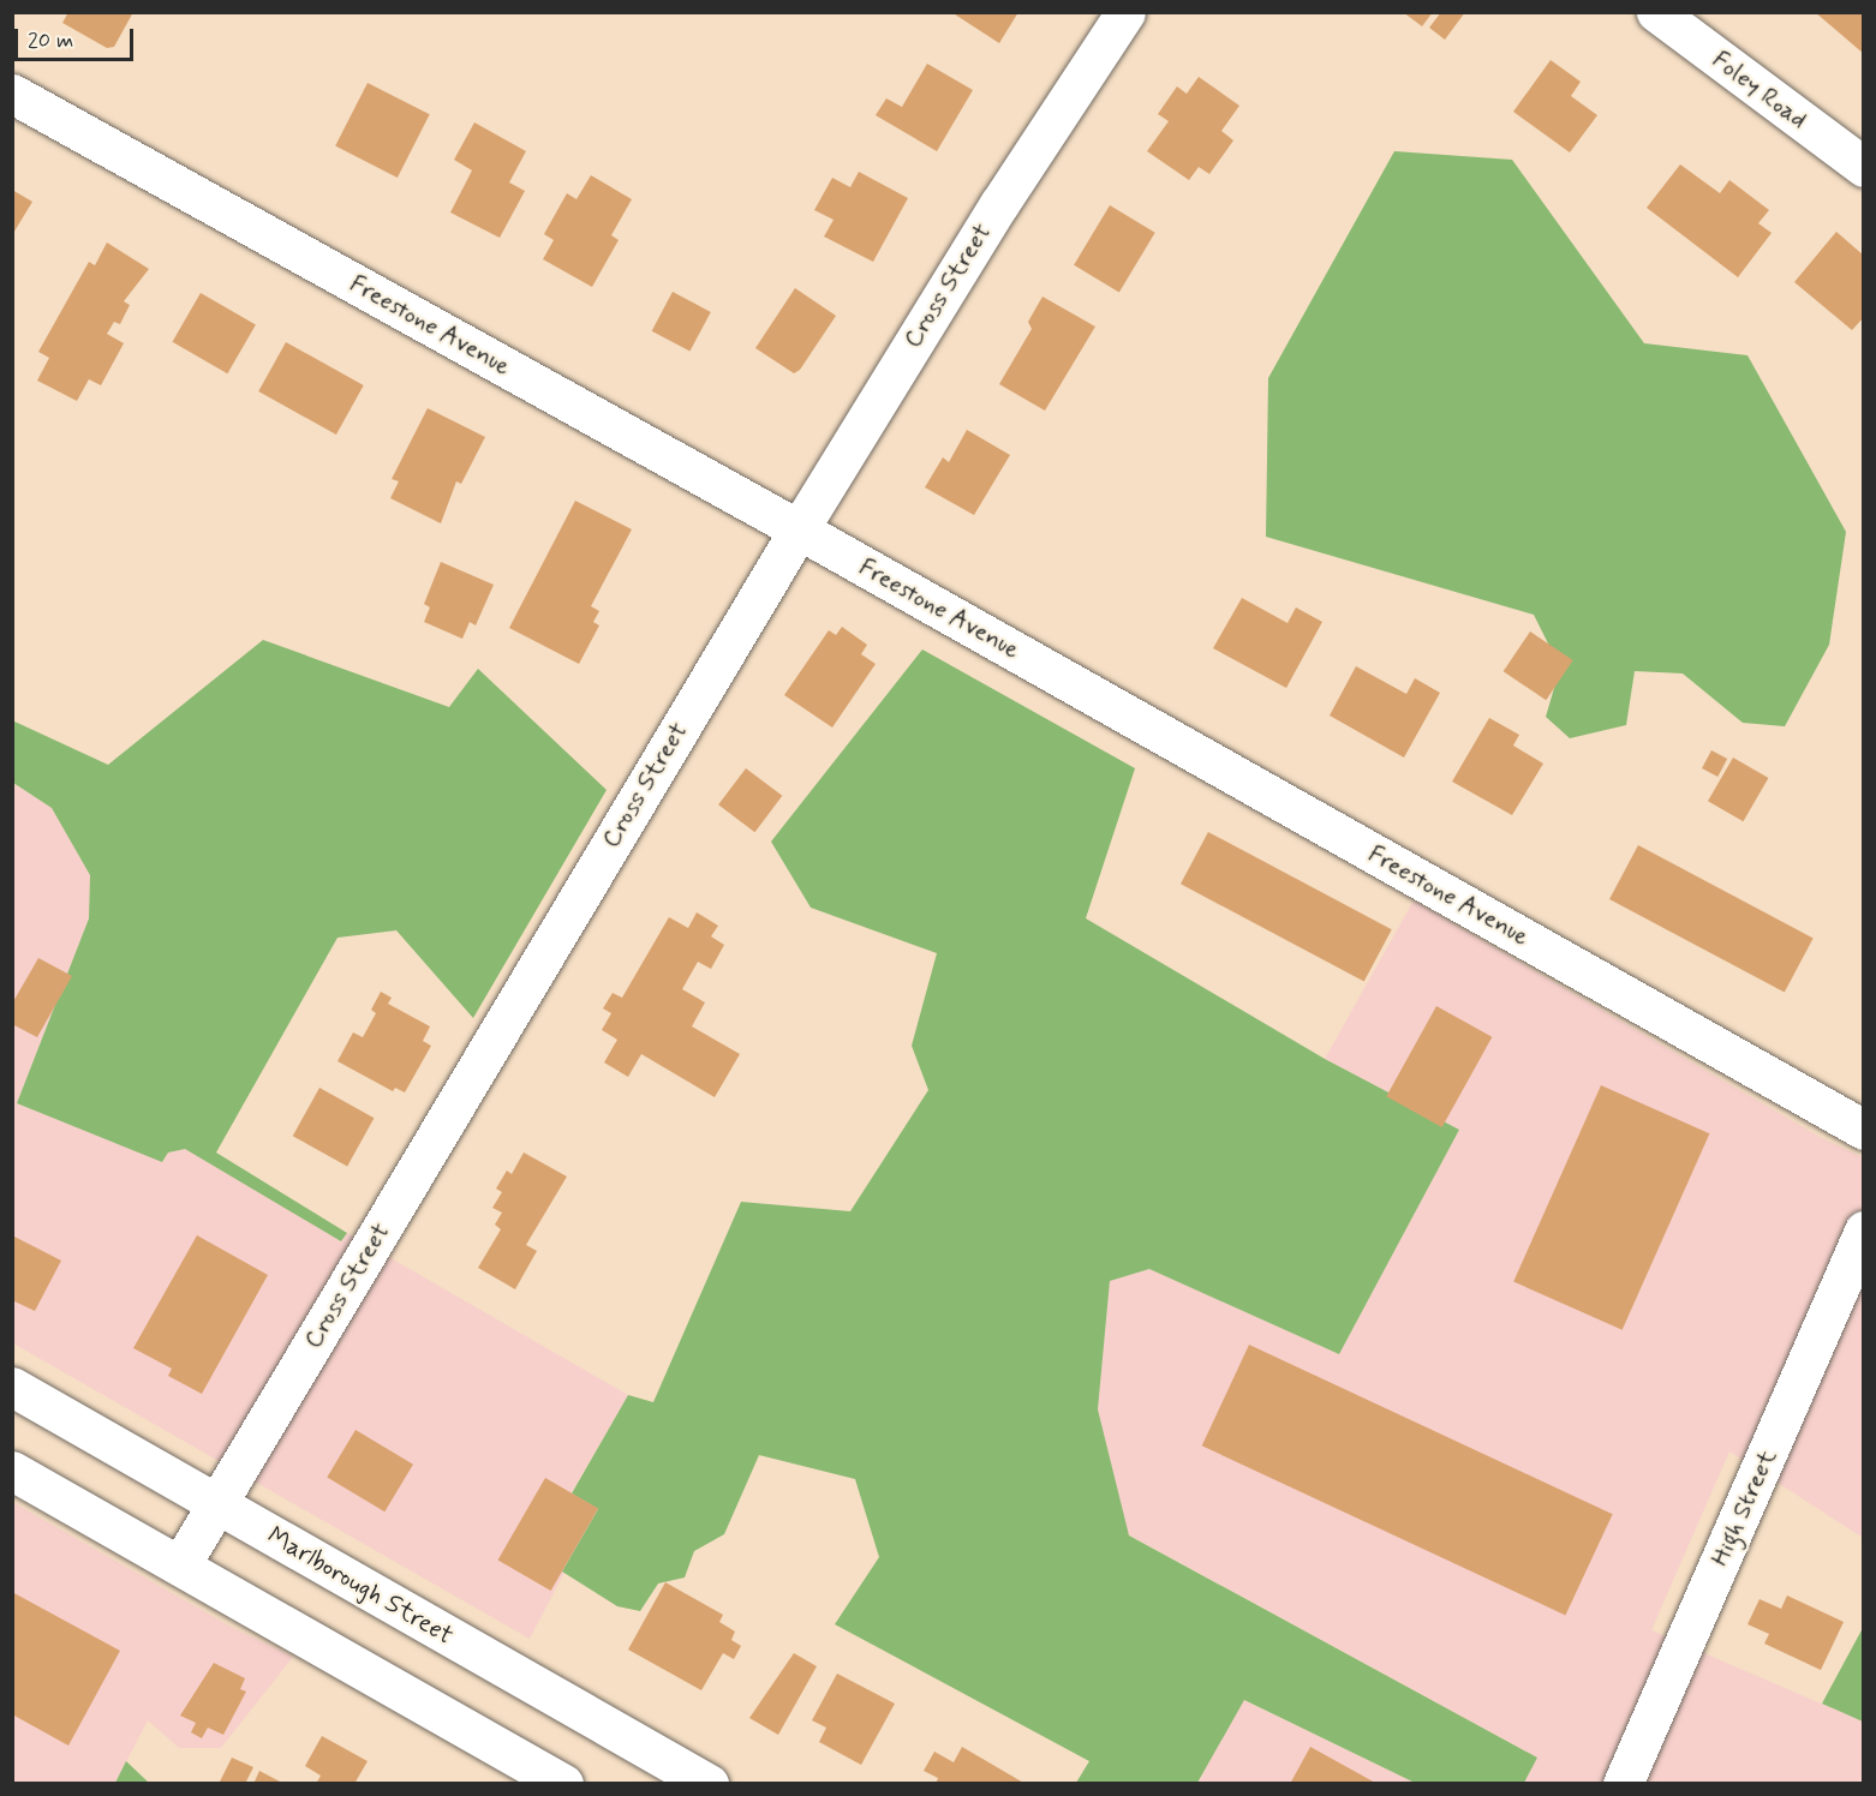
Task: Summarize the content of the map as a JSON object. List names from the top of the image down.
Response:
{
  "streets": {
    "main road": [
      "Foley Road",
      "Cross Street",
      "Freestone Avenue",
      "High Street",
      "Marlborough Street"
    ]
  },
  "crossings": [
    ["Cross Street", "Freestone Avenue"],
    ["Cross Street", "Marlborough Street"]
  ],
  "scale_bar": "20 m"
}
